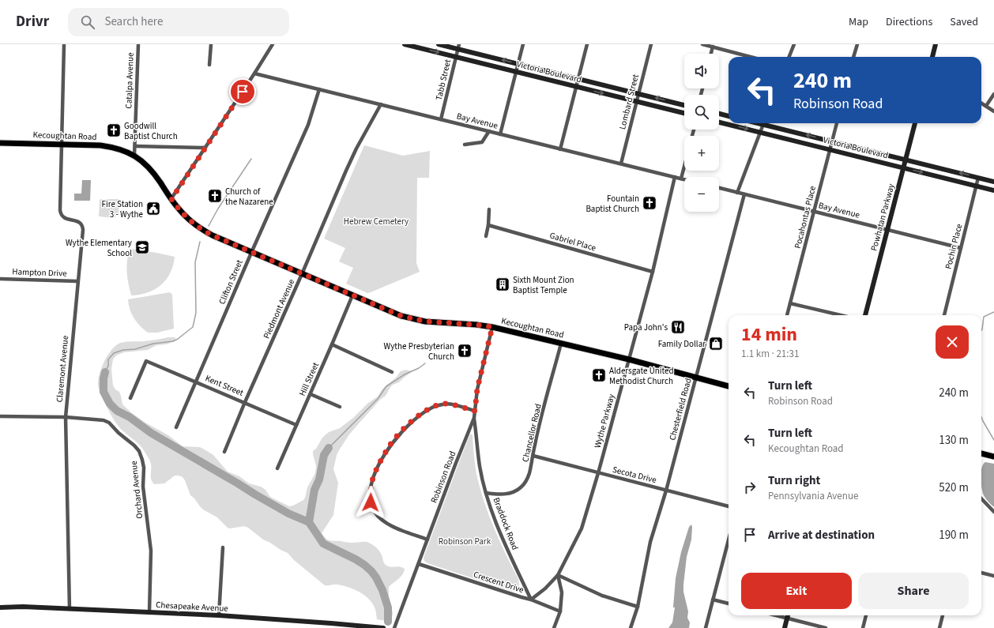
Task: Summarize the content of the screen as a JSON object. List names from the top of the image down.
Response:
{
  "streets": {
    "main road": [
      "Victoria Boulevard",
      "Kecoughtan Road",
      "Powhatan Parkway",
      "Chesapeake Avenue"
    ],
    "street": [
      "Tabb Street",
      "Catalpa Avenue",
      "Lombard Street",
      "Bay Avenue",
      "Pocahontas Place",
      "Gabriel Place",
      "Pochin Place",
      "Hampton Drive",
      "Clifton Street",
      "Piedmont Avenue",
      "Claremont Avenue",
      "Hill Street",
      "Kent Street",
      "Chesterfield Road",
      "Wythe Parkway",
      "Chancellor Road",
      "Secota Drive",
      "Robinson Road",
      "Orchard Avenue",
      "Braddock Road",
      "Crescent Drive"
    ]
  },
  "crossings": [
    ["Victoria Boulevard", "Tabb Street"],
    ["Victoria Boulevard", "Lombard Street"],
    ["Victoria Boulevard", "Pocahontas Place"],
    ["Victoria Boulevard", "Powhatan Parkway"],
    ["Victoria Boulevard", "Pochin Place"],
    ["Tabb Street", "Bay Avenue"],
    ["Catalpa Avenue", "Kecoughtan Road"],
    ["Lombard Street", "Bay Avenue"],
    ["Bay Avenue", "Pocahontas Place"],
    ["Bay Avenue", "Powhatan Parkway"],
    ["Bay Avenue", "Pochin Place"],
    ["Bay Avenue", "Clifton Street"],
    ["Bay Avenue", "Piedmont Avenue"],
    ["Bay Avenue", "Chesterfield Road"],
    ["Bay Avenue", "Wythe Parkway"],
    ["Kecoughtan Road", "Clifton Street"],
    ["Kecoughtan Road", "Piedmont Avenue"],
    ["Kecoughtan Road", "Claremont Avenue"],
    ["Kecoughtan Road", "Hill Street"],
    ["Kecoughtan Road", "Chesterfield Road"],
    ["Kecoughtan Road", "Wythe Parkway"],
    ["Kecoughtan Road", "Chancellor Road"],
    ["Kecoughtan Road", "Robinson Road"],
    ["Gabriel Place", "Wythe Parkway"],
    ["Hampton Drive", "Claremont Avenue"],
    ["Clifton Street", "Kent Street"],
    ["Piedmont Avenue", "Kent Street"],
    ["Claremont Avenue", "Orchard Avenue"],
    ["Claremont Avenue", "Chesapeake Avenue"],
    ["Hill Street", "Kent Street"],
    ["Chesterfield Road", "Secota Drive"],
    ["Wythe Parkway", "Secota Drive"],
    ["Wythe Parkway", "Crescent Drive"],
    ["Chancellor Road", "Secota Drive"],
    ["Chancellor Road", "Braddock Road"],
    ["Robinson Road", "Braddock Road"],
    ["Robinson Road", "Crescent Drive"],
    ["Orchard Avenue", "Chesapeake Avenue"],
    ["Braddock Road", "Crescent Drive"]
  ],
  "parks": ["Hebrew Cemetery", "Robinson Park"],
  "places": {
    "church": [
      "Goodwill Baptist Church",
      "Church of the Nazarene",
      "Fountain Baptist Church",
      "Wythe Presbyterian Church",
      "Aldersgate United Methodist Church"
    ],
    "public building": ["Fire Station 3 - Wythe"],
    "school or university": ["Wythe Elementary School"],
    "building": ["Sixth Mount Zion Baptist Temple"],
    "restaurant": ["Papa John's"],
    "shop": ["Family Dollar"]
  },
  "page": {
    "header": "Drivr",
    "search": "Search here",
    "nav": ["Map", "Directions", "Saved"],
    "map_buttons": ["+", "−"],
    "turn": ["240 m", "Robinson Road"],
    "heading": ["14 min", "1.1 km · 21:31"],
    "list": [
      {
        "name": "Turn left",
        "note": "Robinson Road",
        "value": "240 m"
      },
      {
        "name": "Turn left",
        "note": "Kecoughtan Road",
        "value": "130 m"
      },
      {
        "name": "Turn right",
        "note": "Pennsylvania Avenue",
        "value": "520 m"
      },
      {
        "name": "Arrive at destination",
        "value": "190 m"
      }
    ],
    "buttons": ["Exit", "Share"]
  }
}
